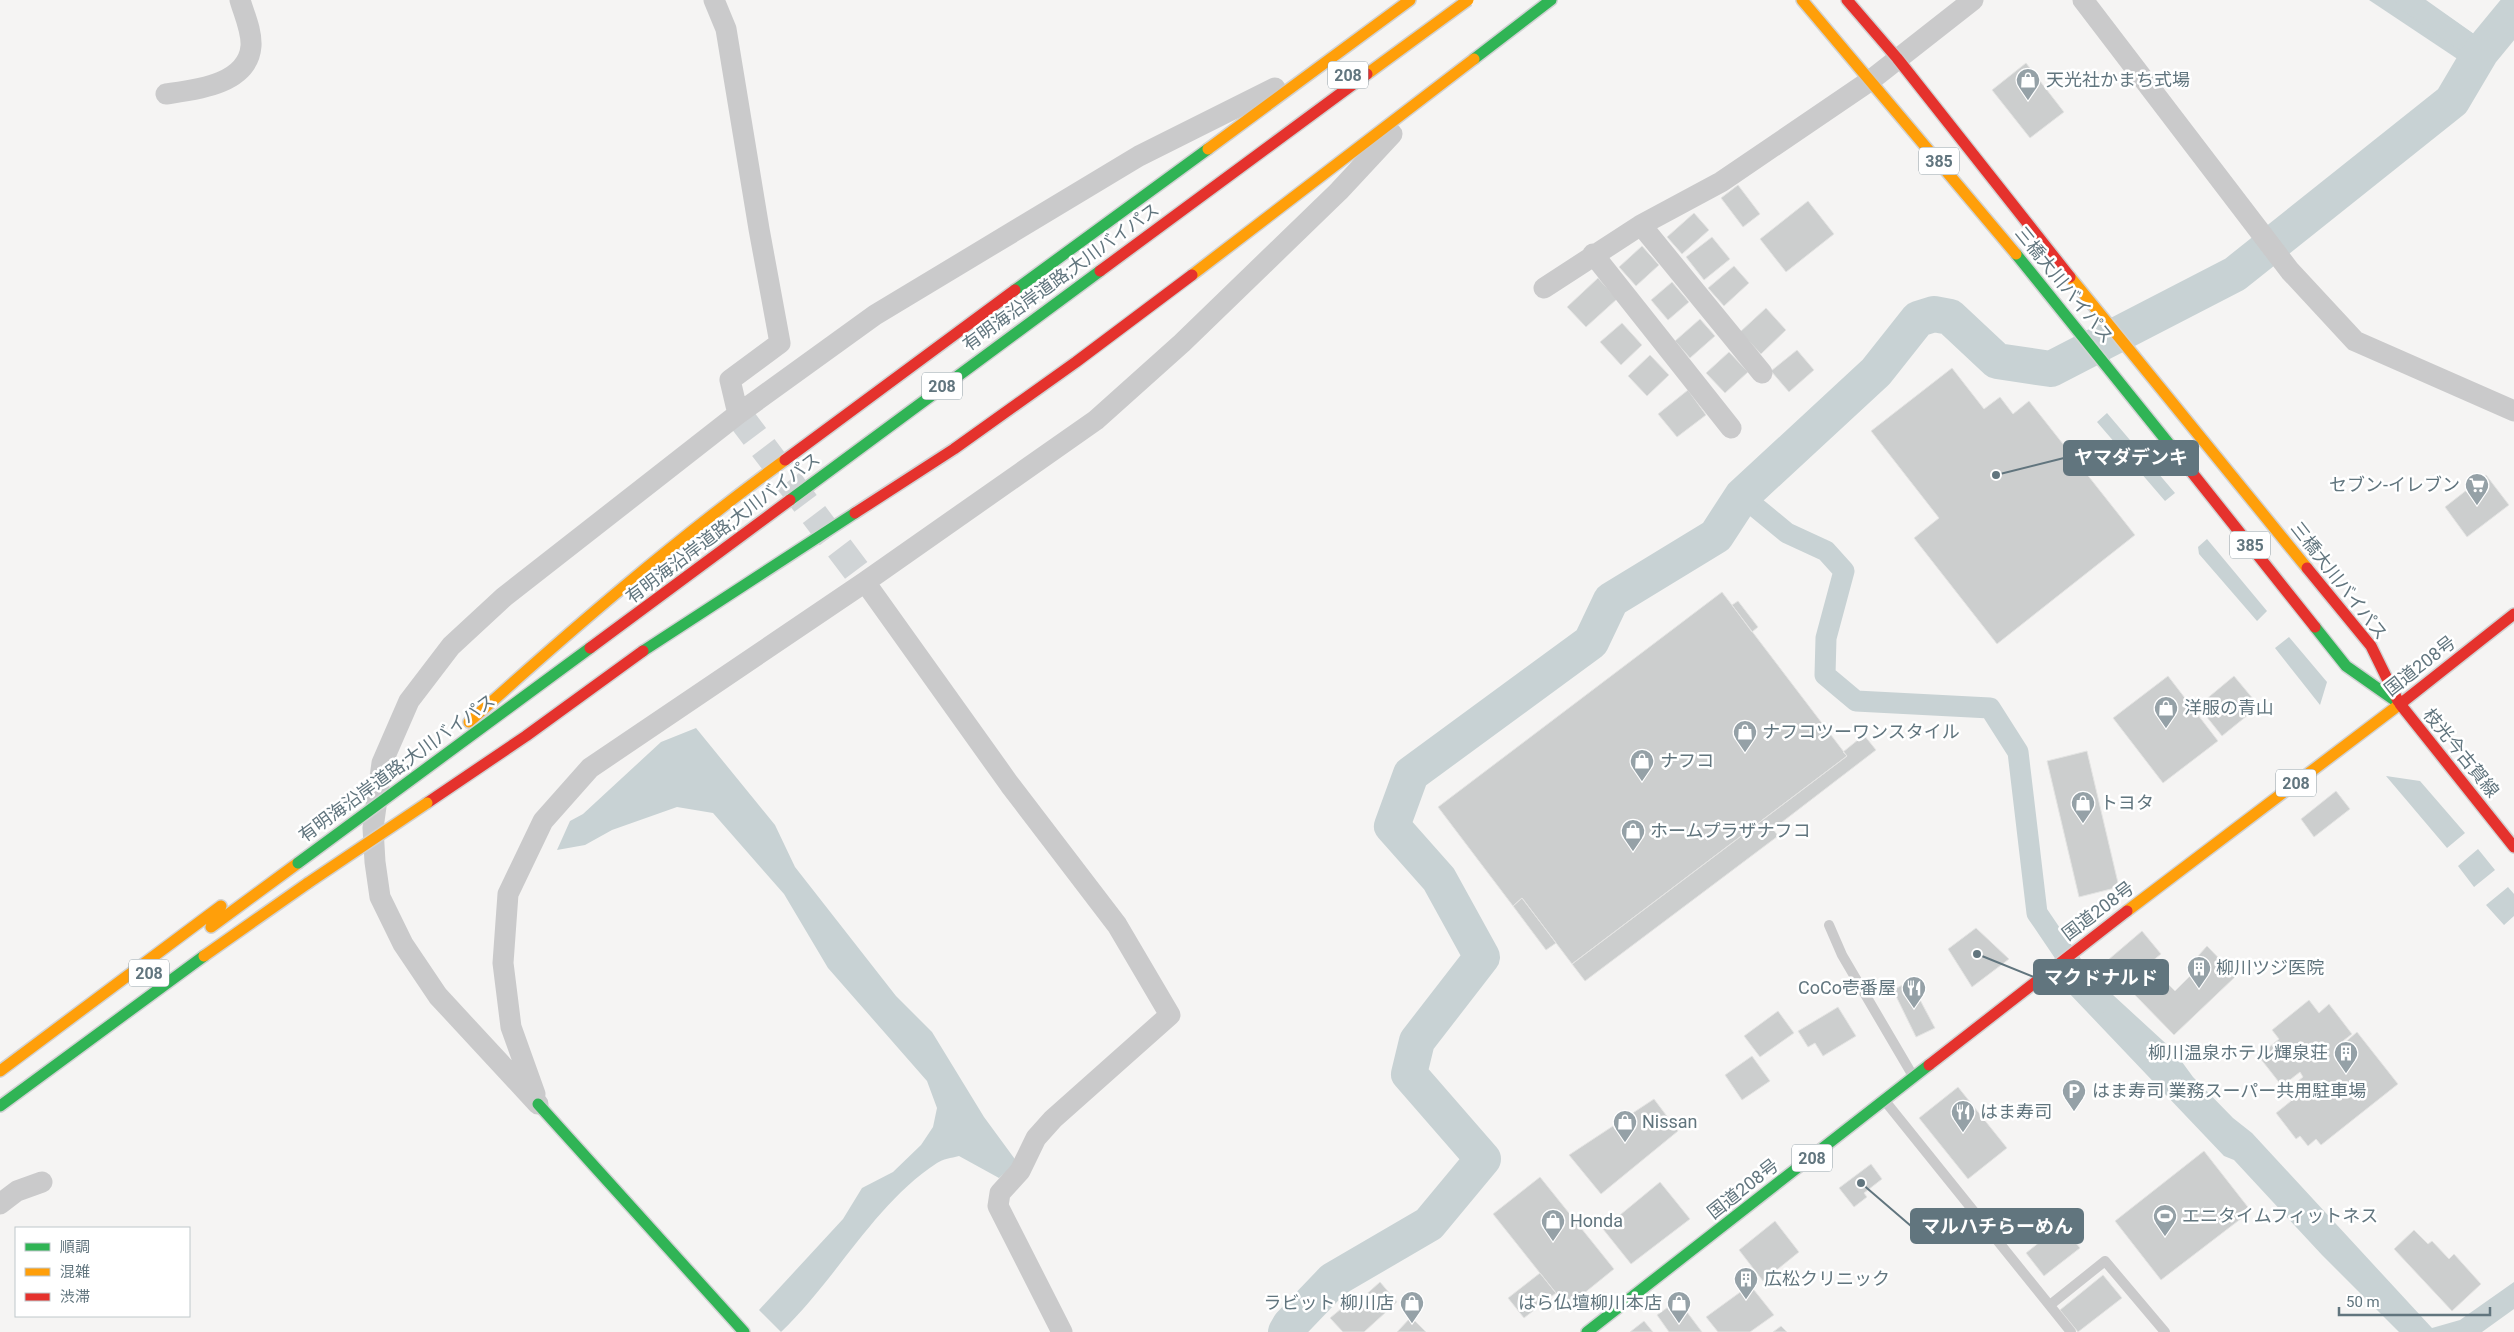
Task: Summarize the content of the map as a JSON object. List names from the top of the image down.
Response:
{
  "streets": {
    "main road": [
      "208",
      "385",
      "有明海沿岸道路;大川バイパス",
      "三橋大川バイパス",
      "国道208号",
      "枝光今古賀線"
    ]
  },
  "crossings": [
    ["三橋大川バイパス", "国道208号"],
    ["三橋大川バイパス", "枝光今古賀線"],
    ["国道208号", "枝光今古賀線"]
  ],
  "places": {
    "shop": [
      "天光社かまち式場",
      "洋服の青山",
      "ナフコツーワンスタイル",
      "ナフコ",
      "トヨタ",
      "ホームプラザナフコ",
      "Nissan",
      "Honda",
      "ラビット 柳川店",
      "はら仏壇柳川本店"
    ],
    "other": ["ヤマダデンキ", "マクドナルド", "マルハチらーめん"],
    "supermarket": ["セブン-イレブン"],
    "building": ["柳川ツジ医院", "柳川温泉ホテル輝泉荘", "広松クリニック"],
    "restaurant": ["CoCo壱番屋", "はま寿司"],
    "parking": ["はま寿司 業務スーパー共用駐車場"],
    "sports": ["エニタイムフィットネス"]
  },
  "legend": ["順調", "混雑", "渋滞"],
  "scale_bar": "50 m"
}
